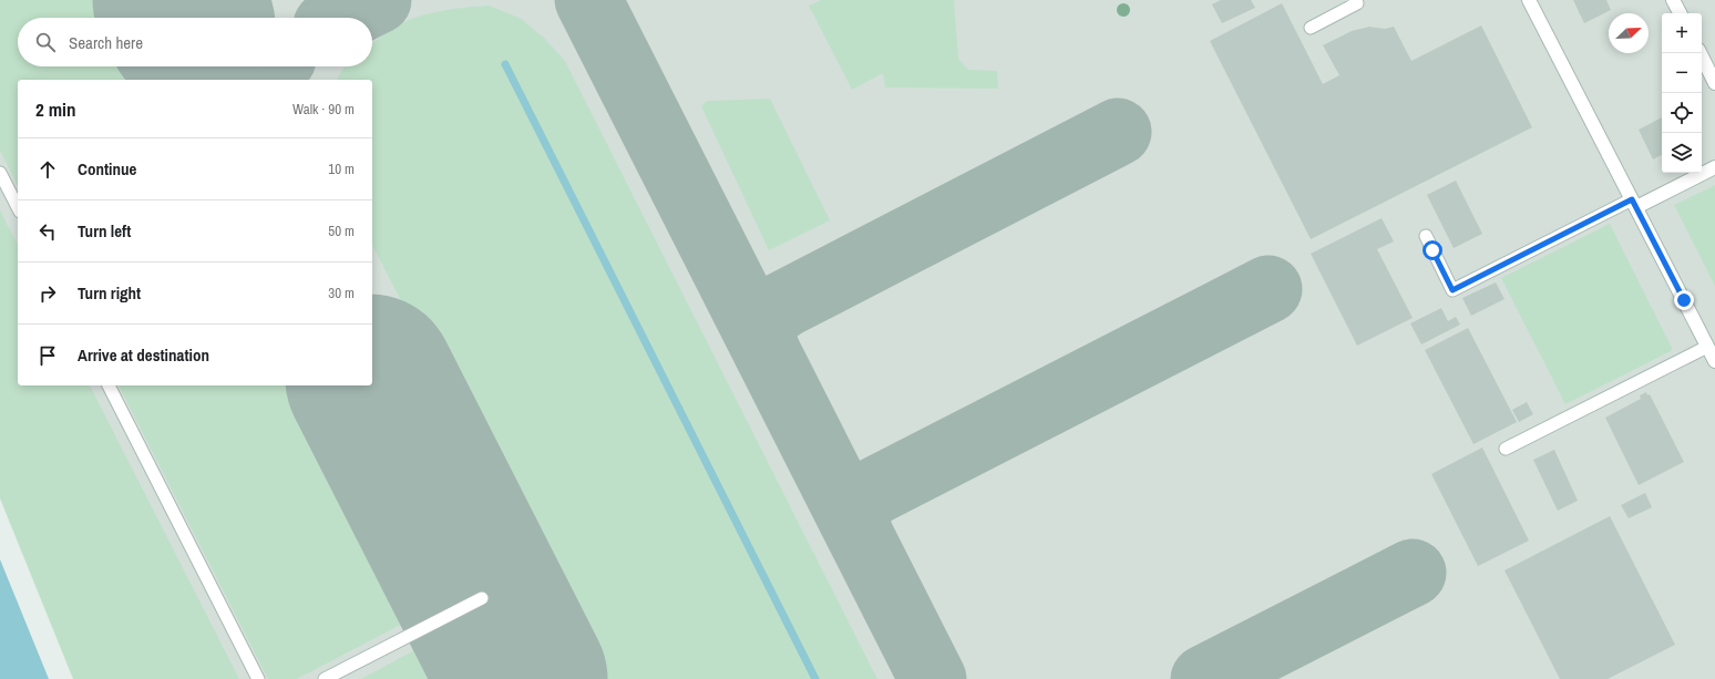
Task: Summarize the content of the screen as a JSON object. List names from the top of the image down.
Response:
{
  "north": "top right",
  "page": {
    "map_buttons": ["+", "−"],
    "search": "Search here",
    "heading": ["2 min", "Walk · 90 m"],
    "list": [
      ["Continue", "10 m"],
      ["Turn left", "50 m"],
      ["Turn right", "30 m"],
      "Arrive at destination"
    ]
  }
}
